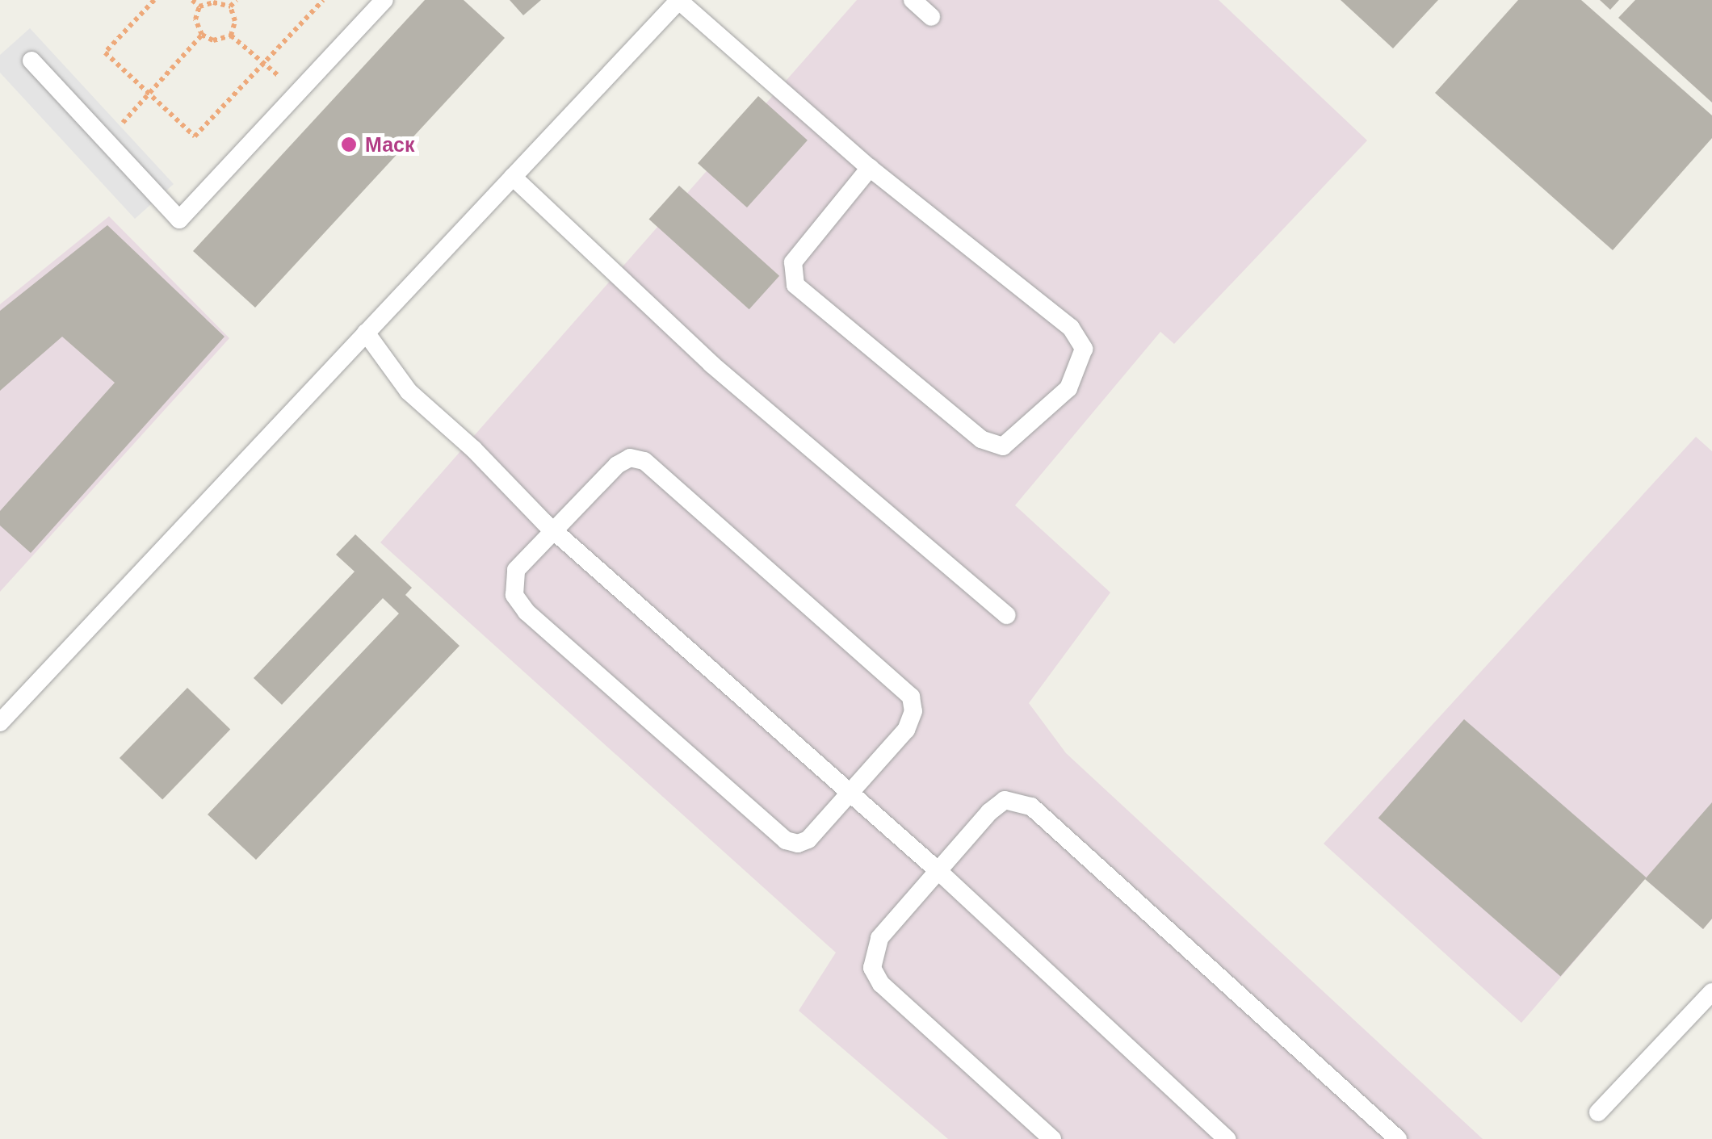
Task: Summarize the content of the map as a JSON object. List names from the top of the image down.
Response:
{
  "places": ["Маск"]
}
